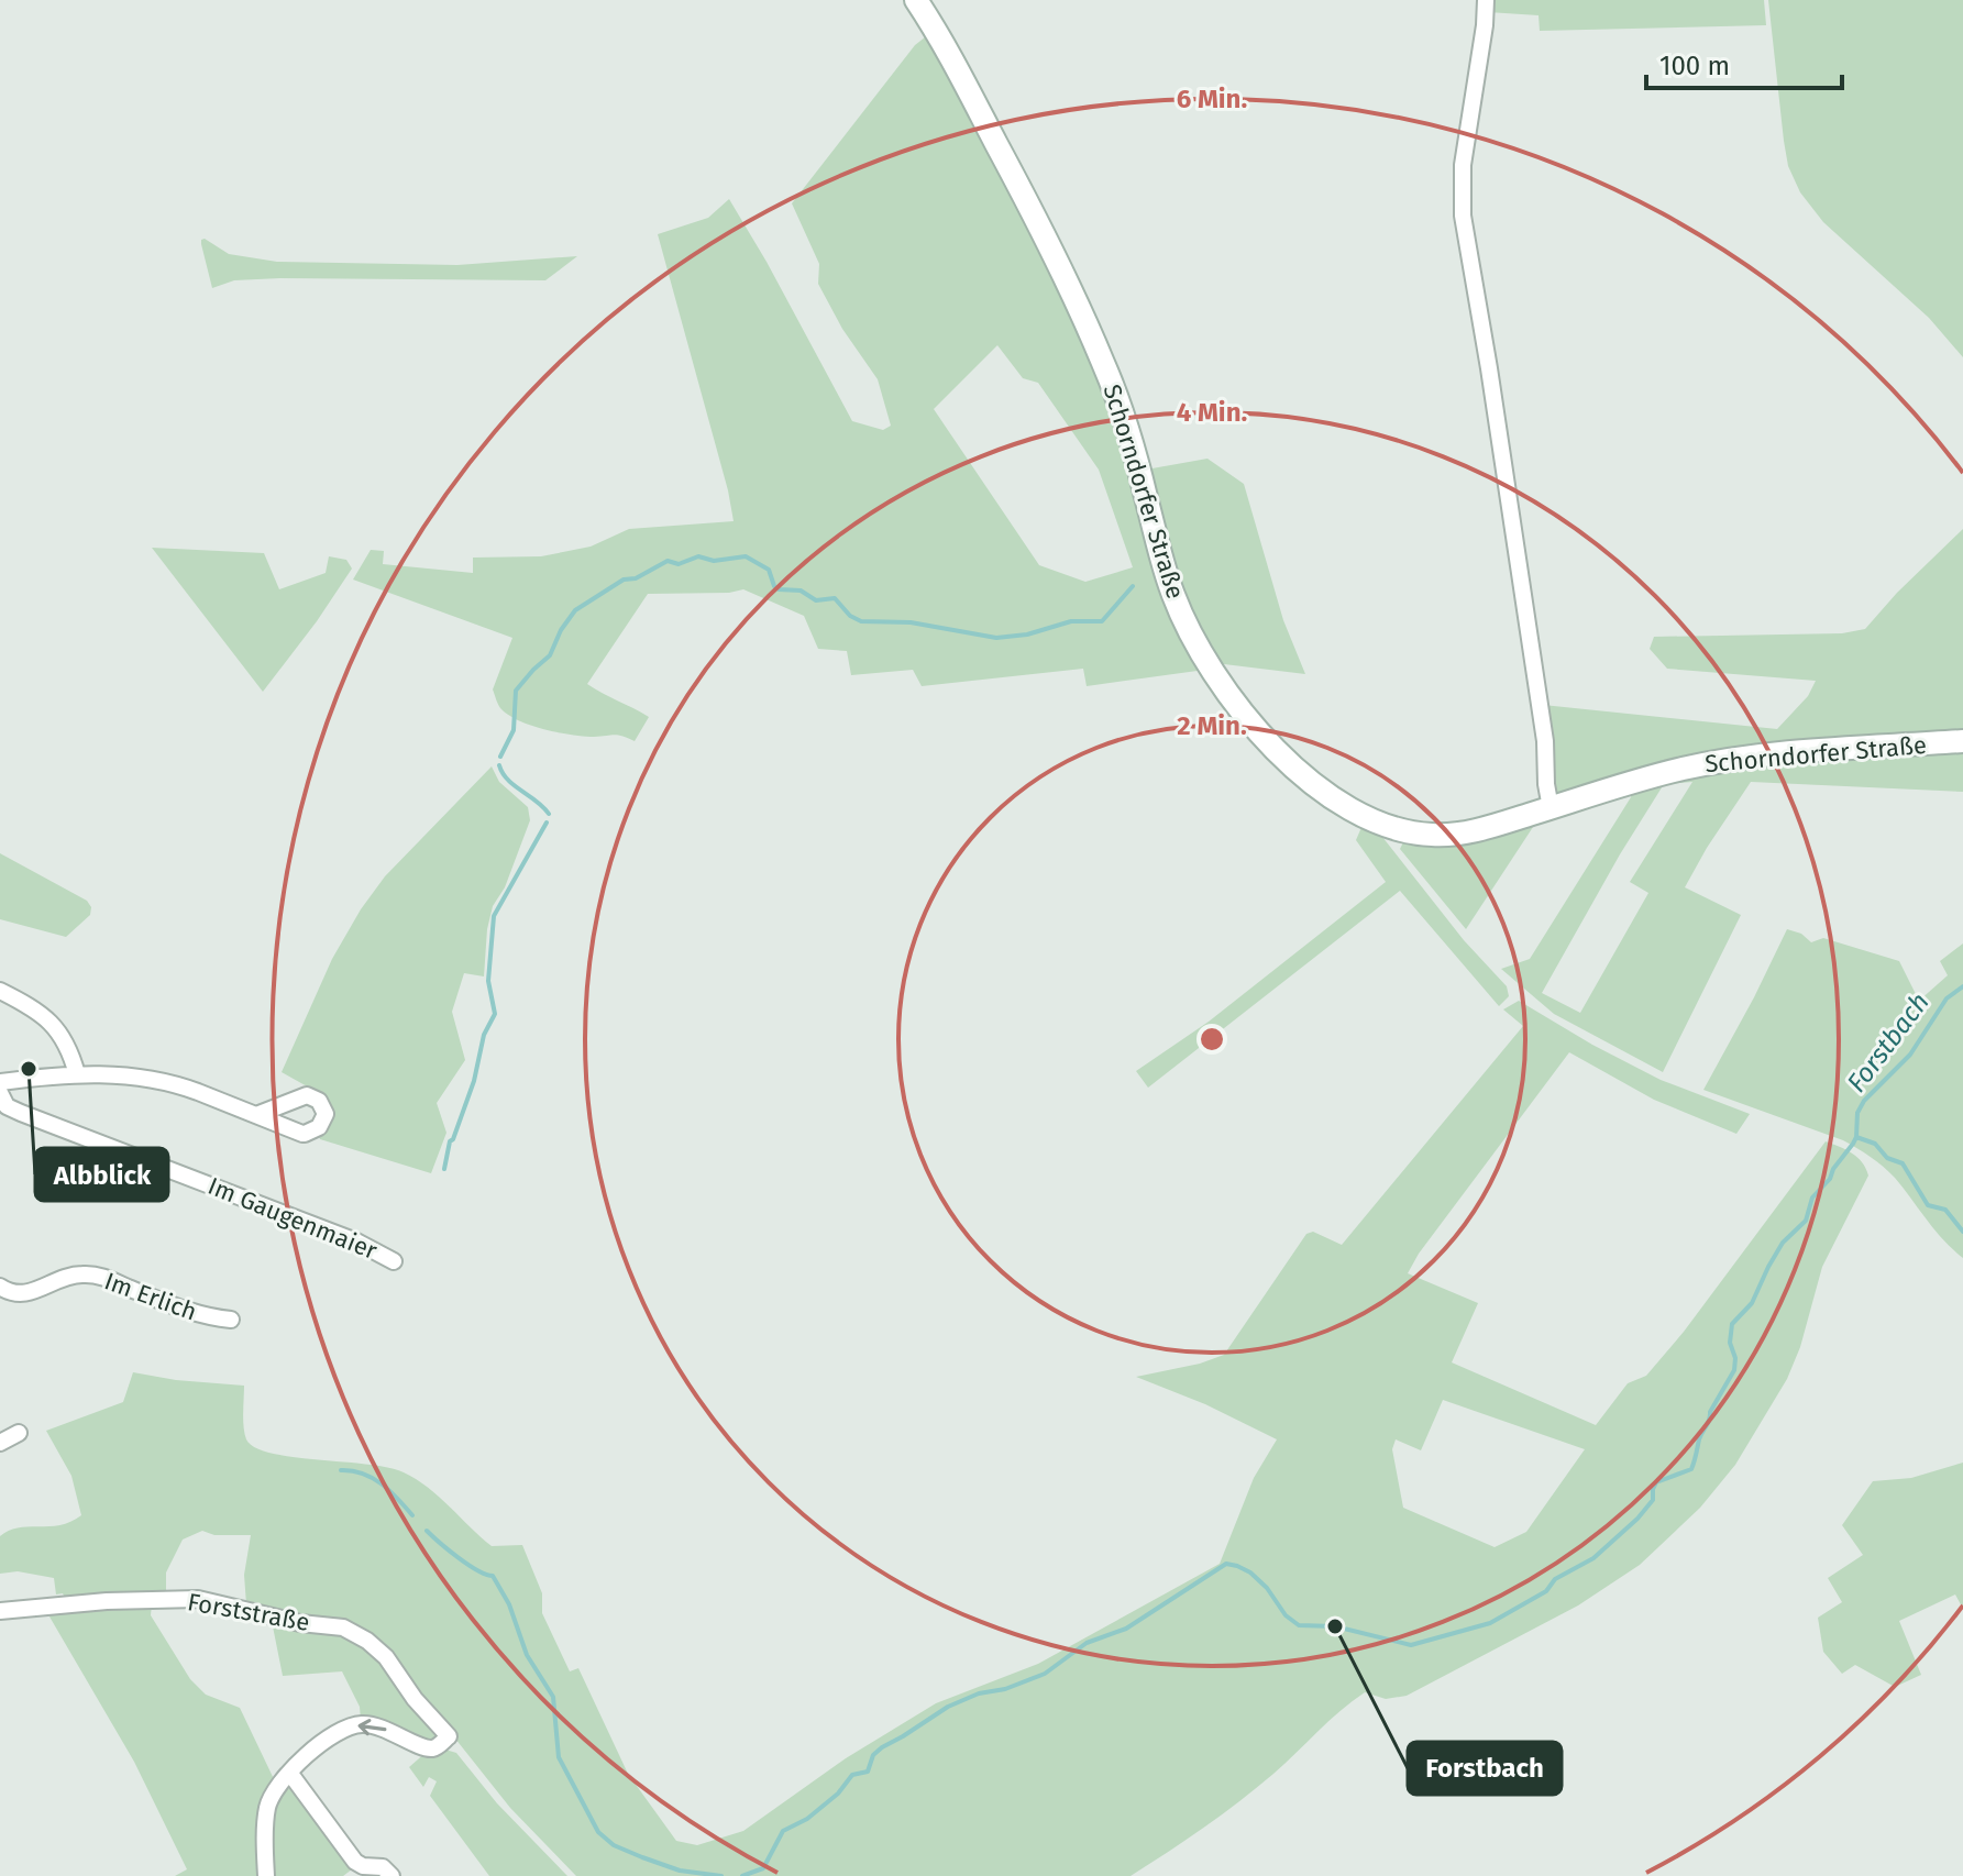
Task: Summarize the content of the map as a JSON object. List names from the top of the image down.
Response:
{
  "streets": {
    "main road": ["Schorndorfer Straße"],
    "street": ["Im Gaugenmaier", "Im Erlich", "Forststraße"]
  },
  "water": ["Forstbach"],
  "places": ["Albblick", "Forstbach"],
  "scale_bar": "100 m",
  "rings": ["6 Min.", "4 Min.", "2 Min."]
}
